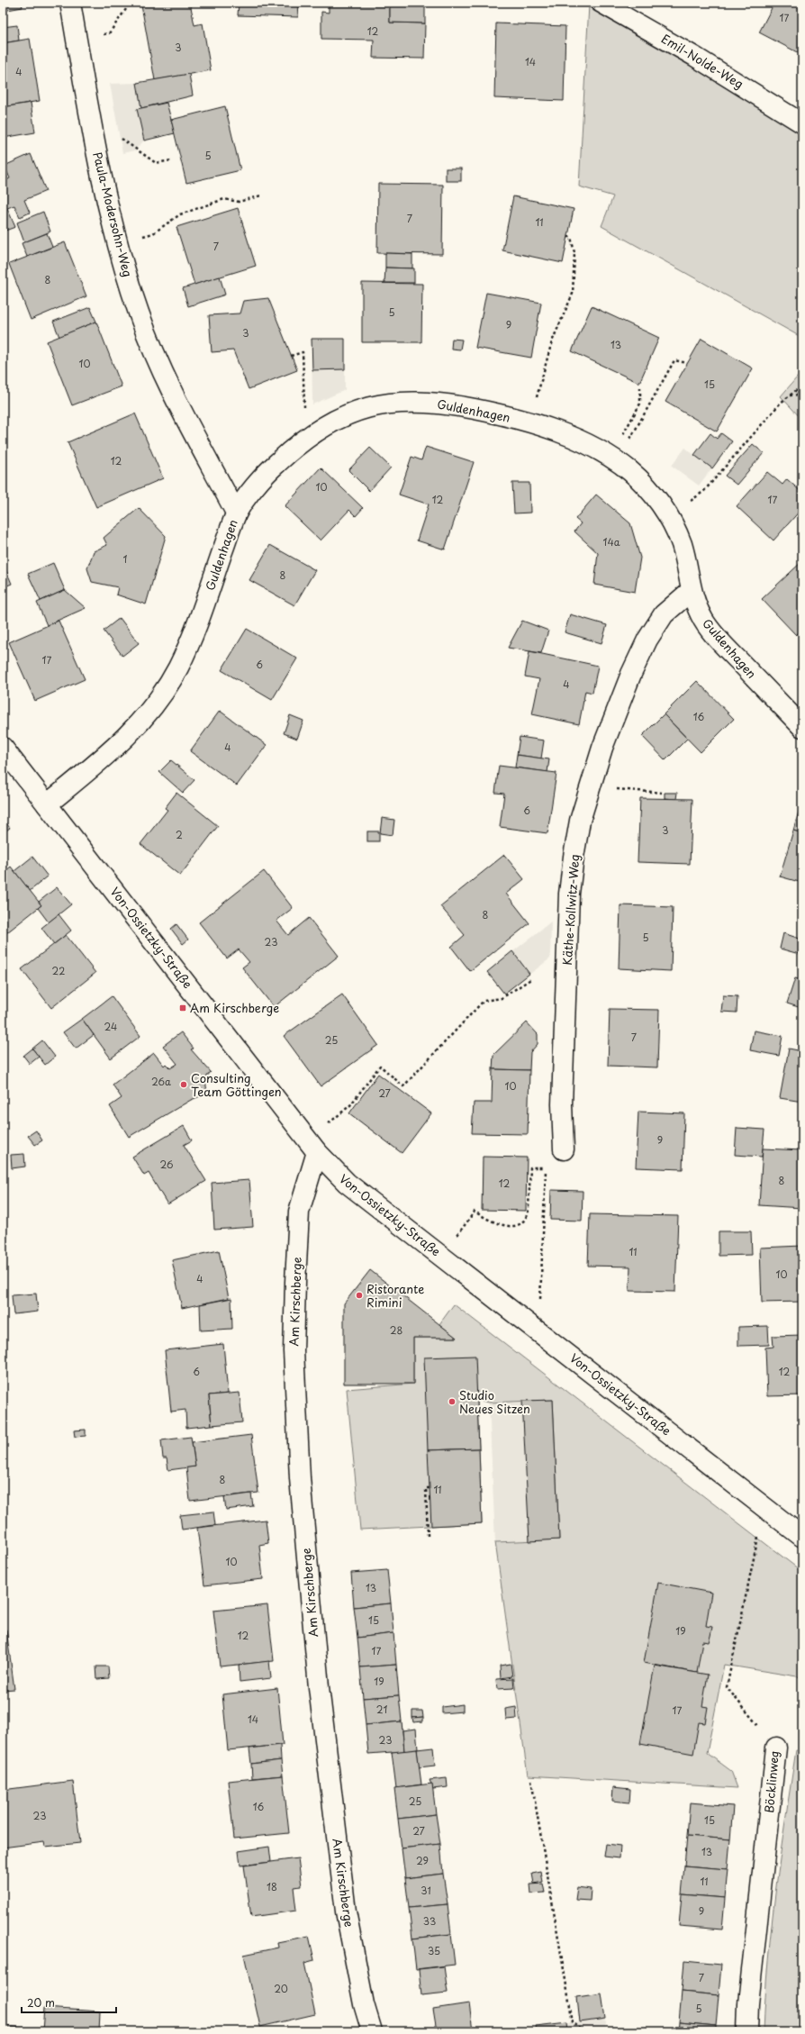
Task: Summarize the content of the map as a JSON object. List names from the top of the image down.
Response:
{
  "streets": {
    "street": [
      "Paula-Modersohn-Weg",
      "Guldenhagen",
      "Käthe-Kollwitz-Weg",
      "Von-Ossietzky-Straße",
      "Am Kirschberge",
      "Böcklinweg"
    ],
    "lane": ["Emil-Nolde-Weg"]
  },
  "crossings": [
    ["Paula-Modersohn-Weg", "Guldenhagen"],
    ["Guldenhagen", "Käthe-Kollwitz-Weg"],
    ["Guldenhagen", "Von-Ossietzky-Straße"],
    ["Von-Ossietzky-Straße", "Am Kirschberge"],
    ["Von-Ossietzky-Straße", "Böcklinweg"]
  ],
  "places": {
    "transit": ["Am Kirschberge"],
    "other": ["Consulting Team Göttingen", "Ristorante Rimini", "Studio Neues Sitzen"]
  },
  "house_numbers": [
    "17",
    "12",
    "3",
    "14",
    "4",
    "5",
    "7",
    "11",
    "7",
    "8",
    "5",
    "9",
    "3",
    "13",
    "10",
    "15",
    "12",
    "10",
    "12",
    "17",
    "14a",
    "1",
    "8",
    "17",
    "6",
    "4",
    "16",
    "4",
    "6",
    "3",
    "2",
    "8",
    "5",
    "23",
    "22",
    "24",
    "7",
    "25",
    "26a",
    "10",
    "27",
    "9",
    "26",
    "8",
    "12",
    "11",
    "10",
    "4",
    "28",
    "6",
    "12",
    "8",
    "11",
    "10",
    "13",
    "15",
    "19",
    "12",
    "17",
    "19",
    "21",
    "17",
    "14",
    "23",
    "25",
    "16",
    "23",
    "15",
    "27",
    "13",
    "29",
    "11",
    "18",
    "31",
    "9",
    "33",
    "35",
    "7",
    "20",
    "5"
  ],
  "scale_bar": "20 m"
}
